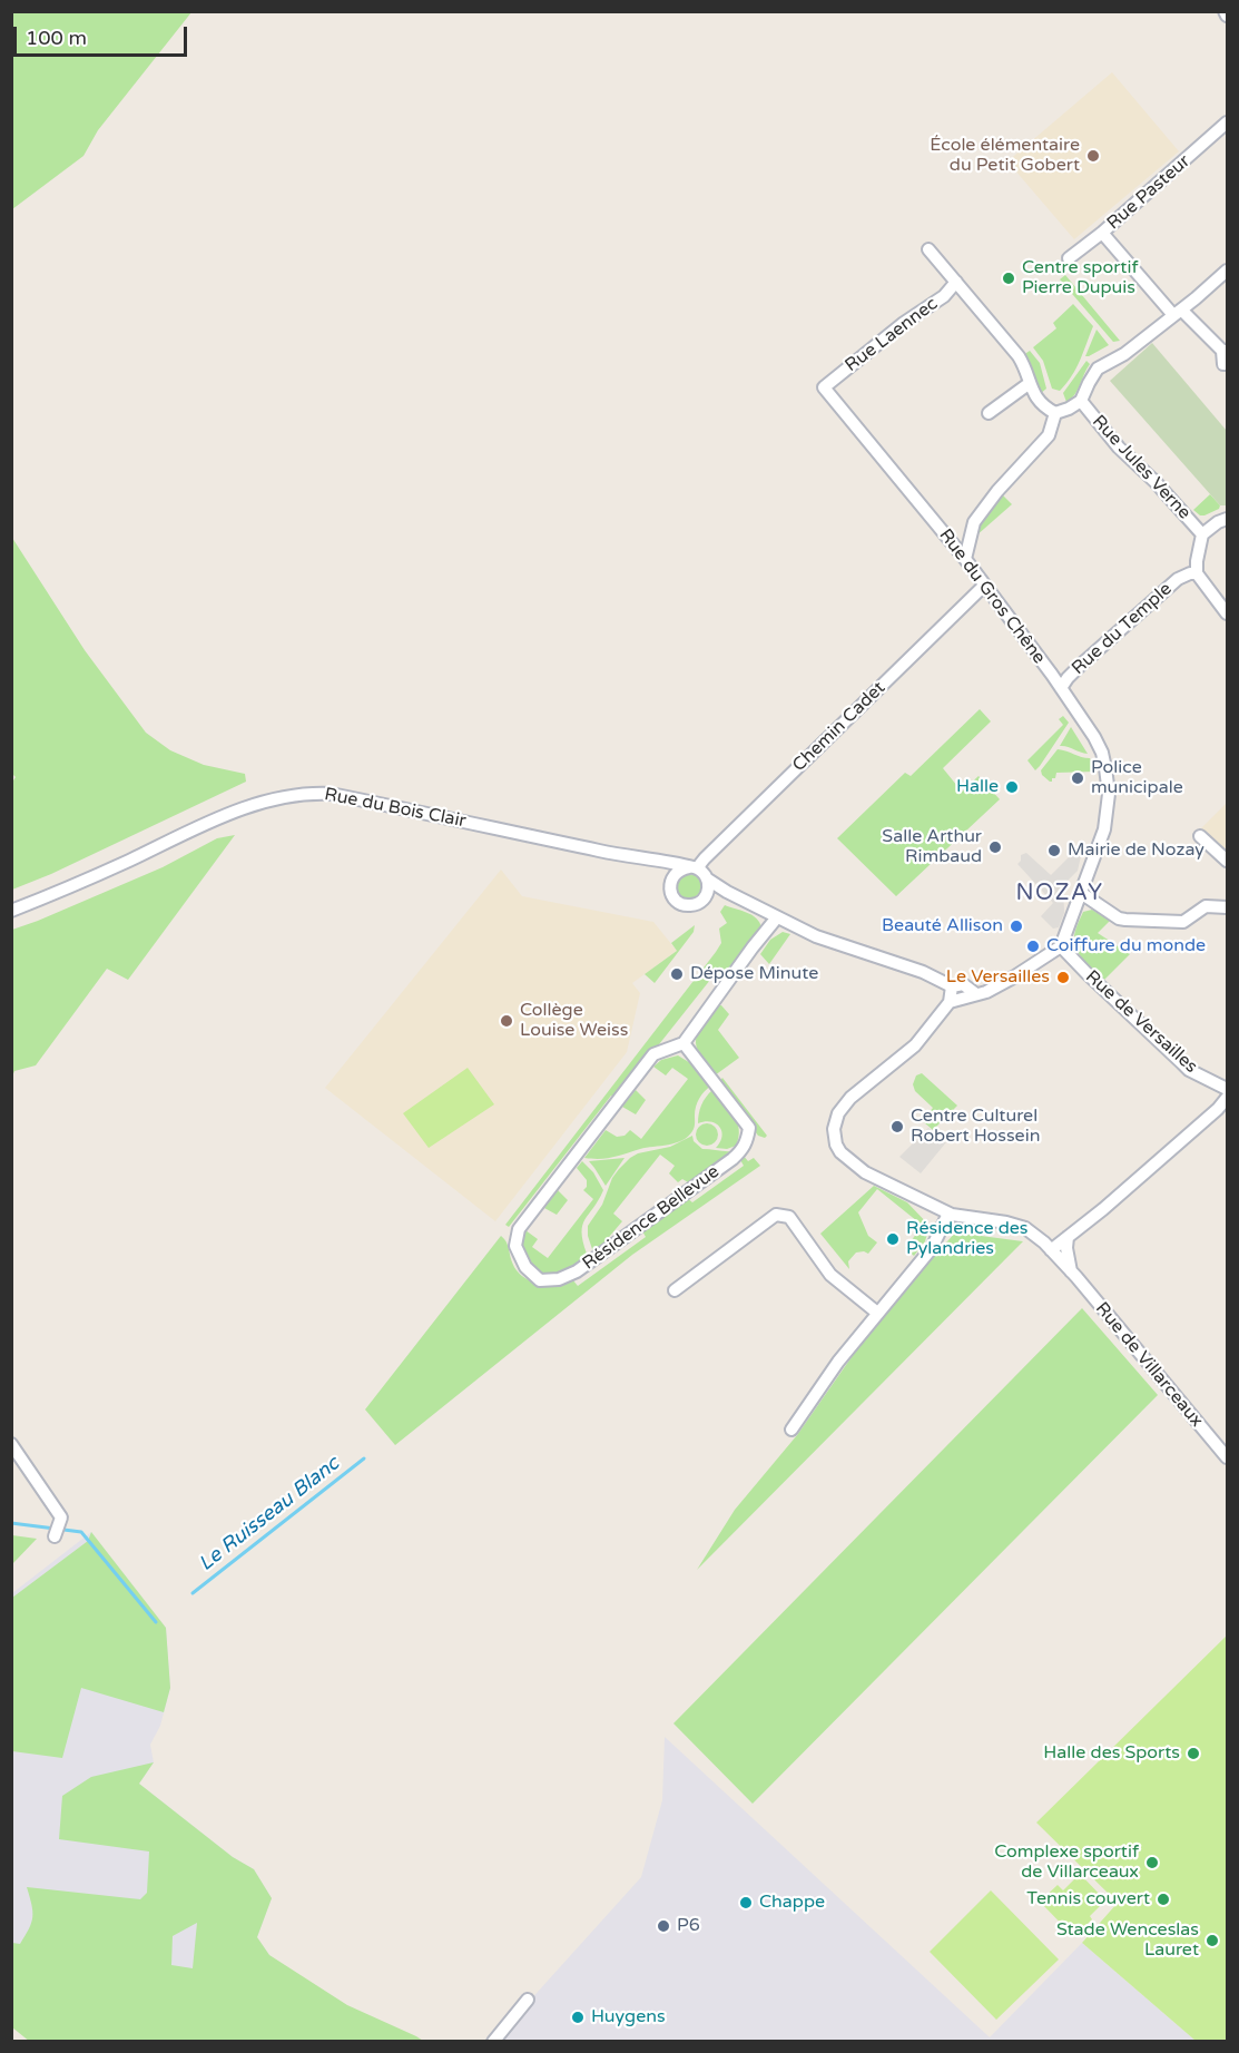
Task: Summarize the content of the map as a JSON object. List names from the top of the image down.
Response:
{
  "streets": {
    "street": [
      "Rue Pasteur",
      "Rue Laennec",
      "Rue Jules Verne",
      "Rue du Gros Chêne",
      "Rue du Temple",
      "Chemin Cadet",
      "Rue du Bois Clair",
      "Rue de Versailles",
      "Résidence Bellevue",
      "Rue de Villarceaux"
    ]
  },
  "crossings": [
    ["Rue Laennec", "Rue du Gros Chêne"],
    ["Rue du Gros Chêne", "Rue du Temple"],
    ["Rue du Gros Chêne", "Chemin Cadet"],
    ["Chemin Cadet", "Rue du Bois Clair"]
  ],
  "districts": ["NOZAY"],
  "water": ["Le Ruisseau Blanc"],
  "places": [
    "École élémentaire du Petit Gobert",
    "Centre sportif Pierre Dupuis",
    "Police municipale",
    "Halle",
    "Salle Arthur Rimbaud",
    "Mairie de Nozay",
    "Beauté Allison",
    "Coiffure du monde",
    "Dépose Minute",
    "Le Versailles",
    "Collège Louise Weiss",
    "Centre Culturel Robert Hossein",
    "Résidence des Pylandries",
    "Halle des Sports",
    "Complexe sportif de Villarceaux",
    "Tennis couvert",
    "Chappe",
    "P6",
    "Stade Wenceslas Lauret",
    "Huygens"
  ],
  "scale_bar": "100 m"
}
